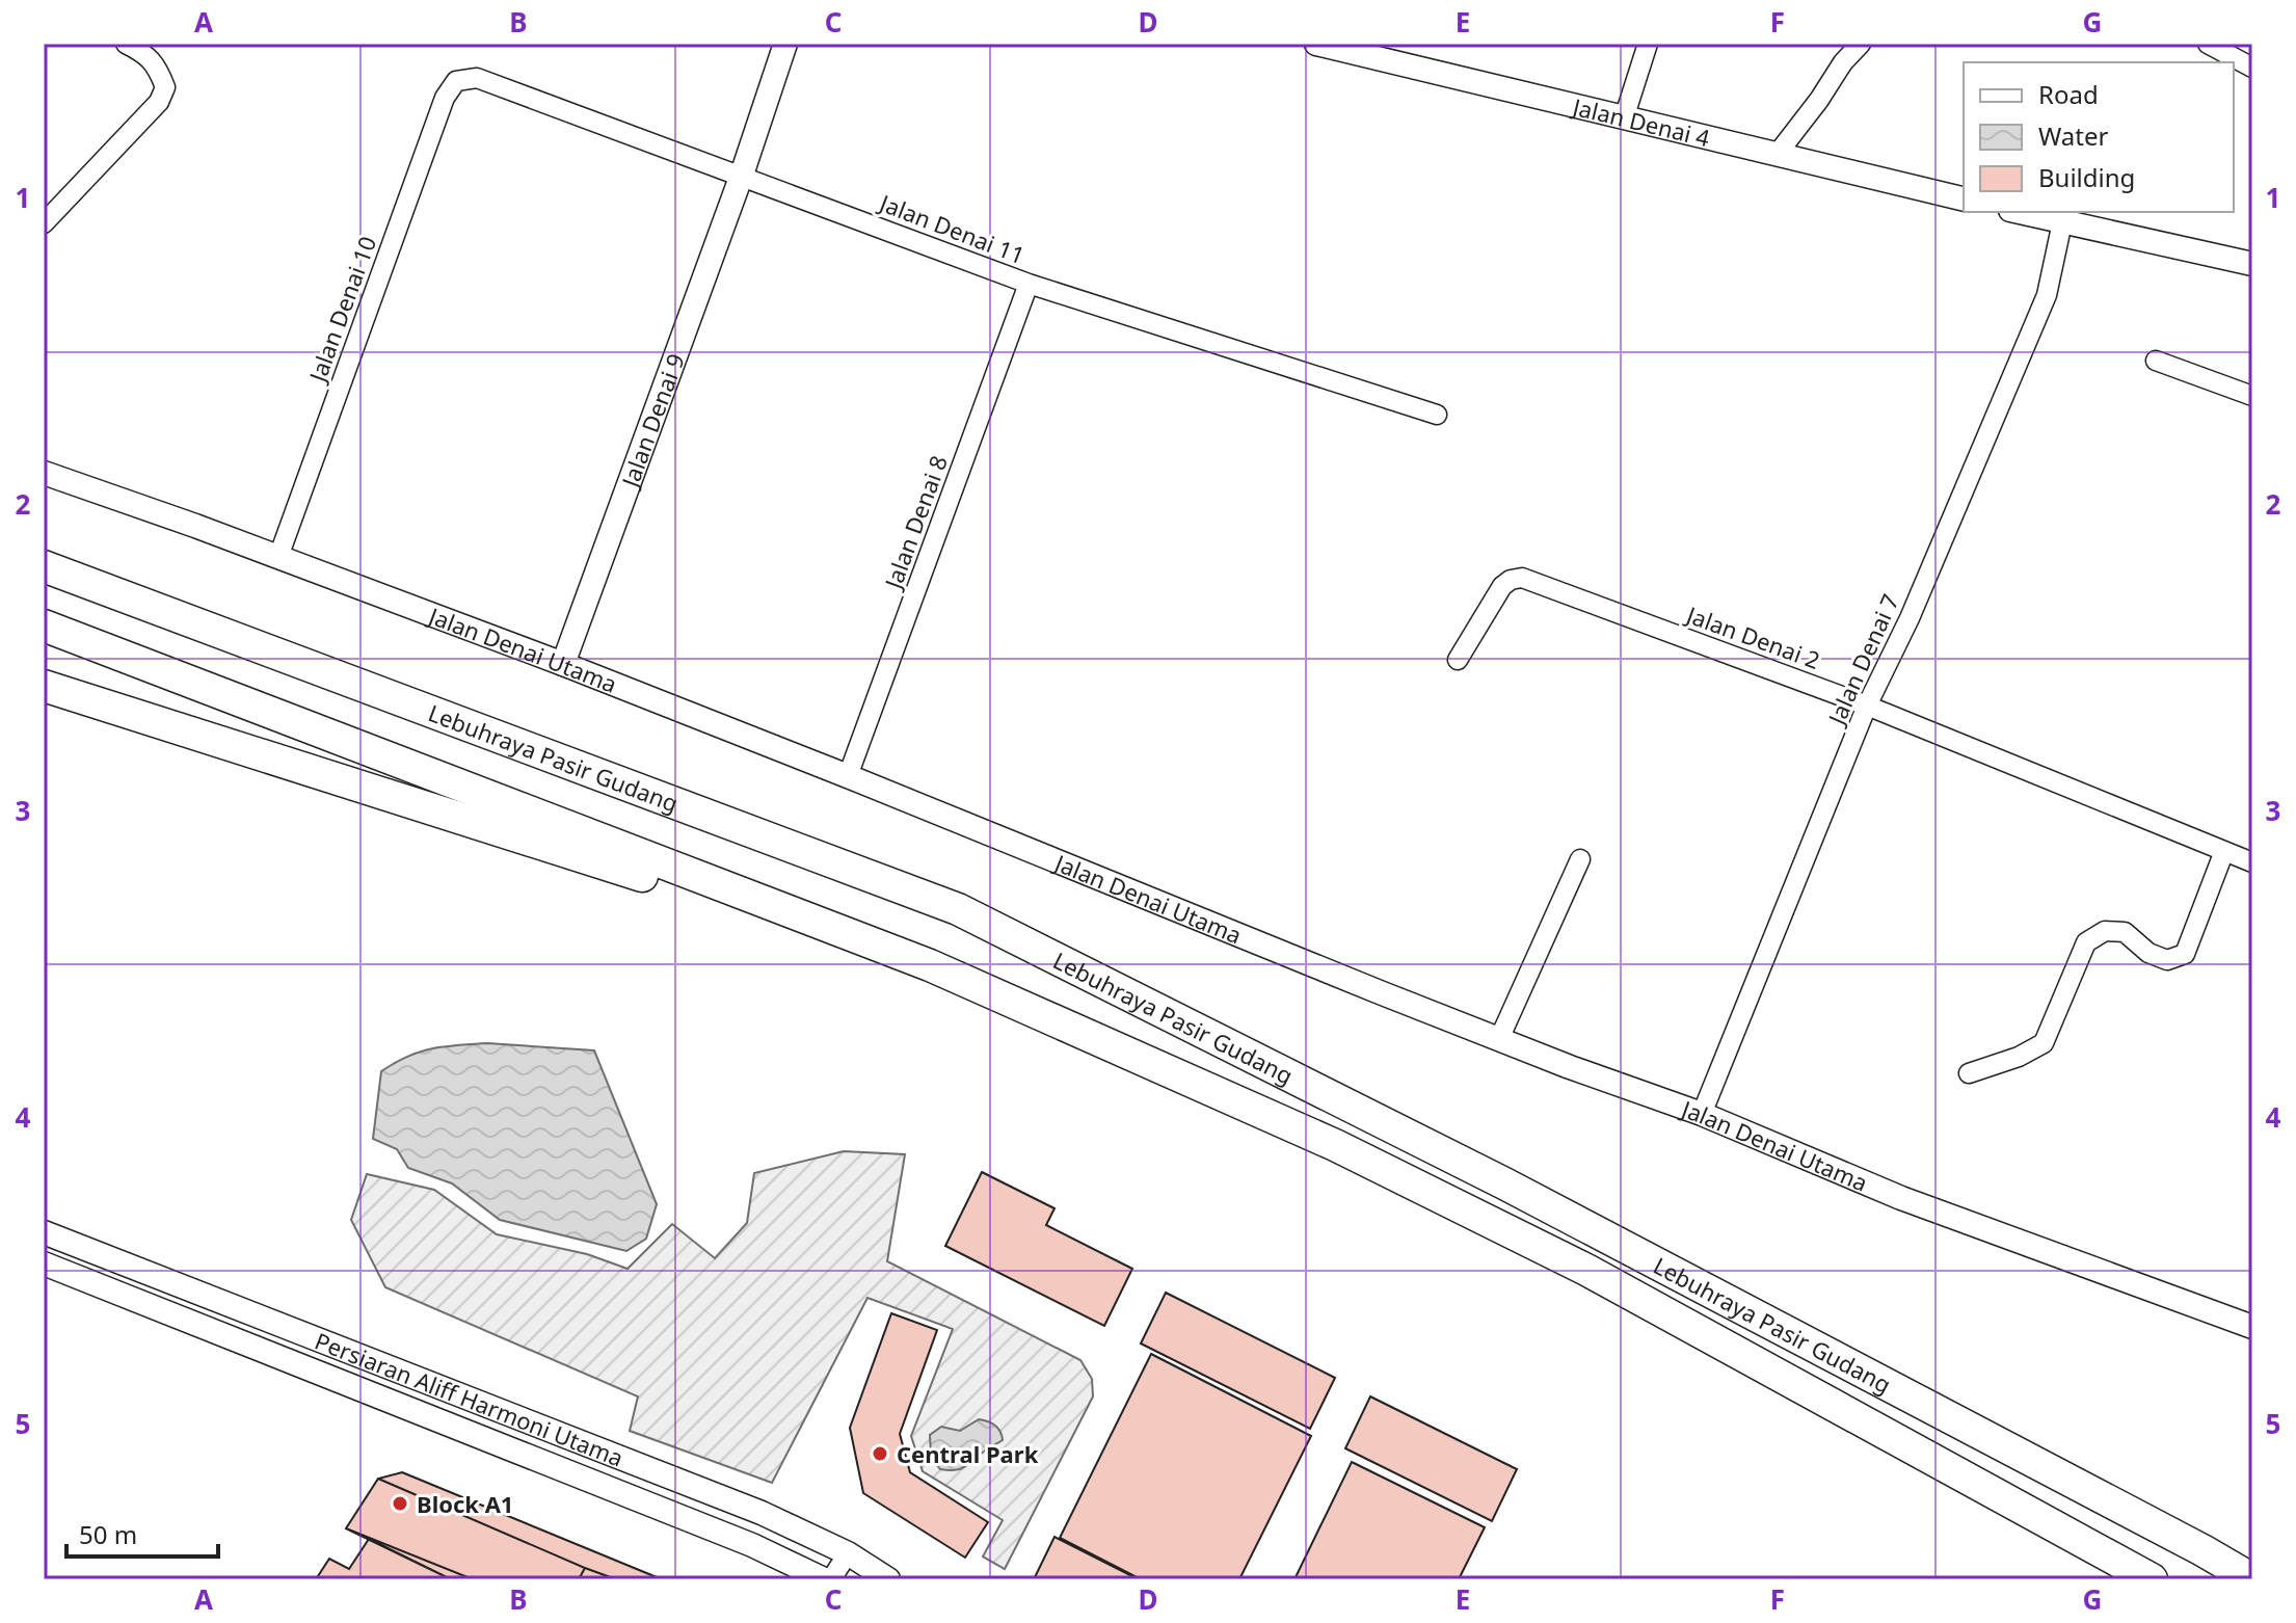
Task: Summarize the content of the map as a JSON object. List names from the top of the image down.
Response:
{
  "streets": {
    "highway": ["Lebuhraya Pasir Gudang"],
    "street": [
      "Jalan Denai 4",
      "Jalan Denai 11",
      "Jalan Denai 10",
      "Jalan Denai 9",
      "Jalan Denai 8",
      "Jalan Denai 2",
      "Jalan Denai Utama",
      "Jalan Denai 7",
      "Persiaran Aliff Harmoni Utama"
    ]
  },
  "crossings": [
    ["Jalan Denai 11", "Jalan Denai 10"],
    ["Jalan Denai 11", "Jalan Denai 9"],
    ["Jalan Denai 11", "Jalan Denai 8"],
    ["Jalan Denai 10", "Jalan Denai Utama"],
    ["Jalan Denai 9", "Jalan Denai Utama"],
    ["Jalan Denai 8", "Jalan Denai Utama"],
    ["Jalan Denai 2", "Jalan Denai 7"],
    ["Jalan Denai Utama", "Jalan Denai 7"]
  ],
  "places": ["Central Park", "Block A1"],
  "legend": ["Road", "Water", "Building"],
  "scale_bar": "50 m",
  "grid": {
    "columns": [
      "A",
      "B",
      "C",
      "D",
      "E",
      "F",
      "G"
    ],
    "rows": [
      "1",
      "2",
      "3",
      "4",
      "5"
    ]
  }
}
